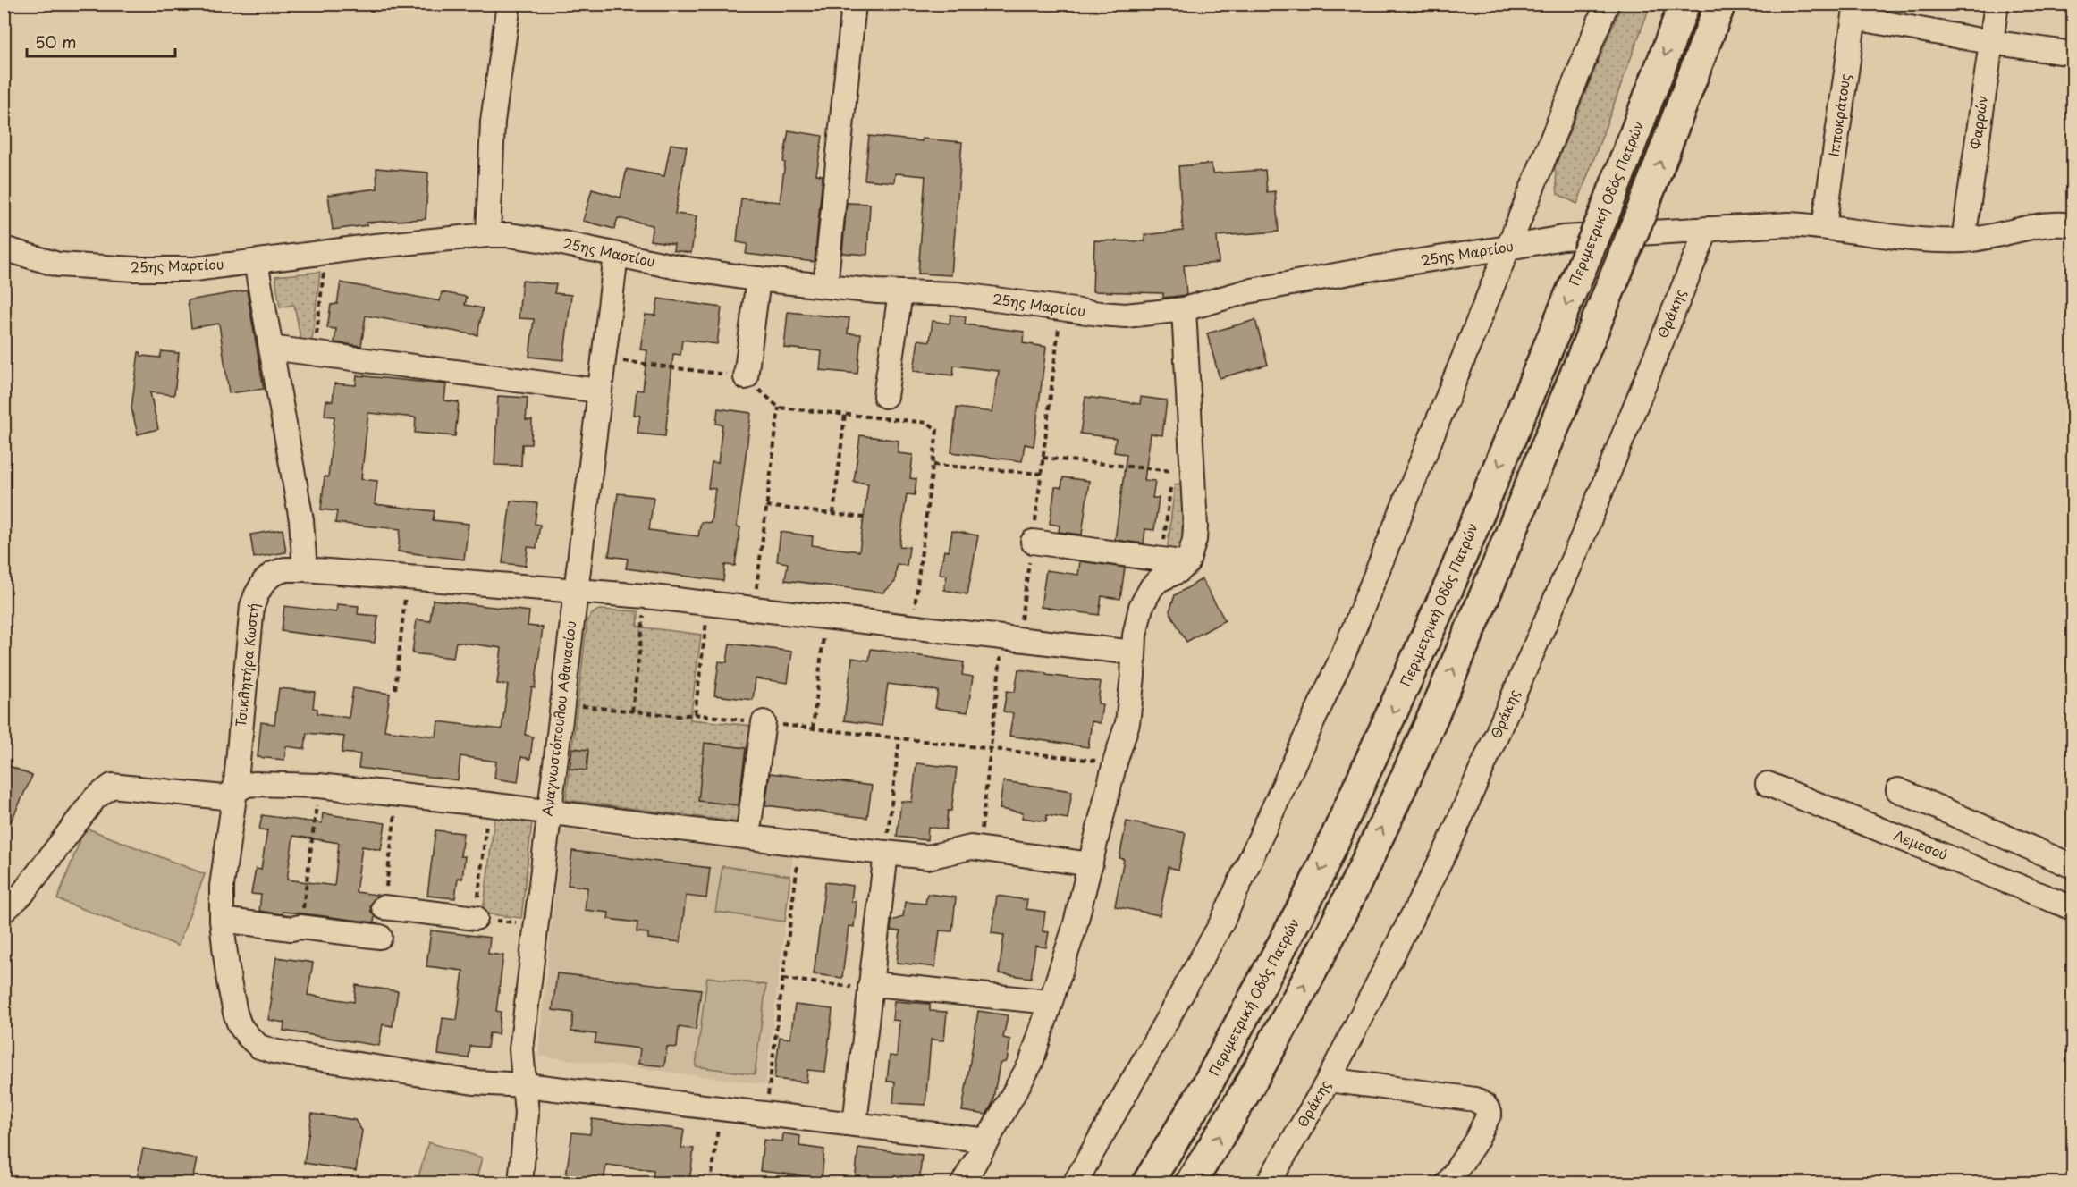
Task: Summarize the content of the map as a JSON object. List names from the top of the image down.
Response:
{
  "streets": {
    "highway": ["Περιμετρική Οδός Πατρών"],
    "street": [
      "Ιπποκράτους",
      "Φαρρών",
      "25ης Μαρτίου",
      "Θράκης",
      "Τσικλητήρα Κωστή",
      "Αναγνωστόπουλου Αθανασίου",
      "Λεμεσού"
    ]
  },
  "crossings": [
    ["Ιπποκράτους", "25ης Μαρτίου"],
    ["Φαρρών", "25ης Μαρτίου"],
    ["25ης Μαρτίου", "Θράκης"],
    ["25ης Μαρτίου", "Αναγνωστόπουλου Αθανασίου"],
    ["Τσικλητήρα Κωστή", "Αναγνωστόπουλου Αθανασίου"]
  ],
  "scale_bar": "50 m"
}
